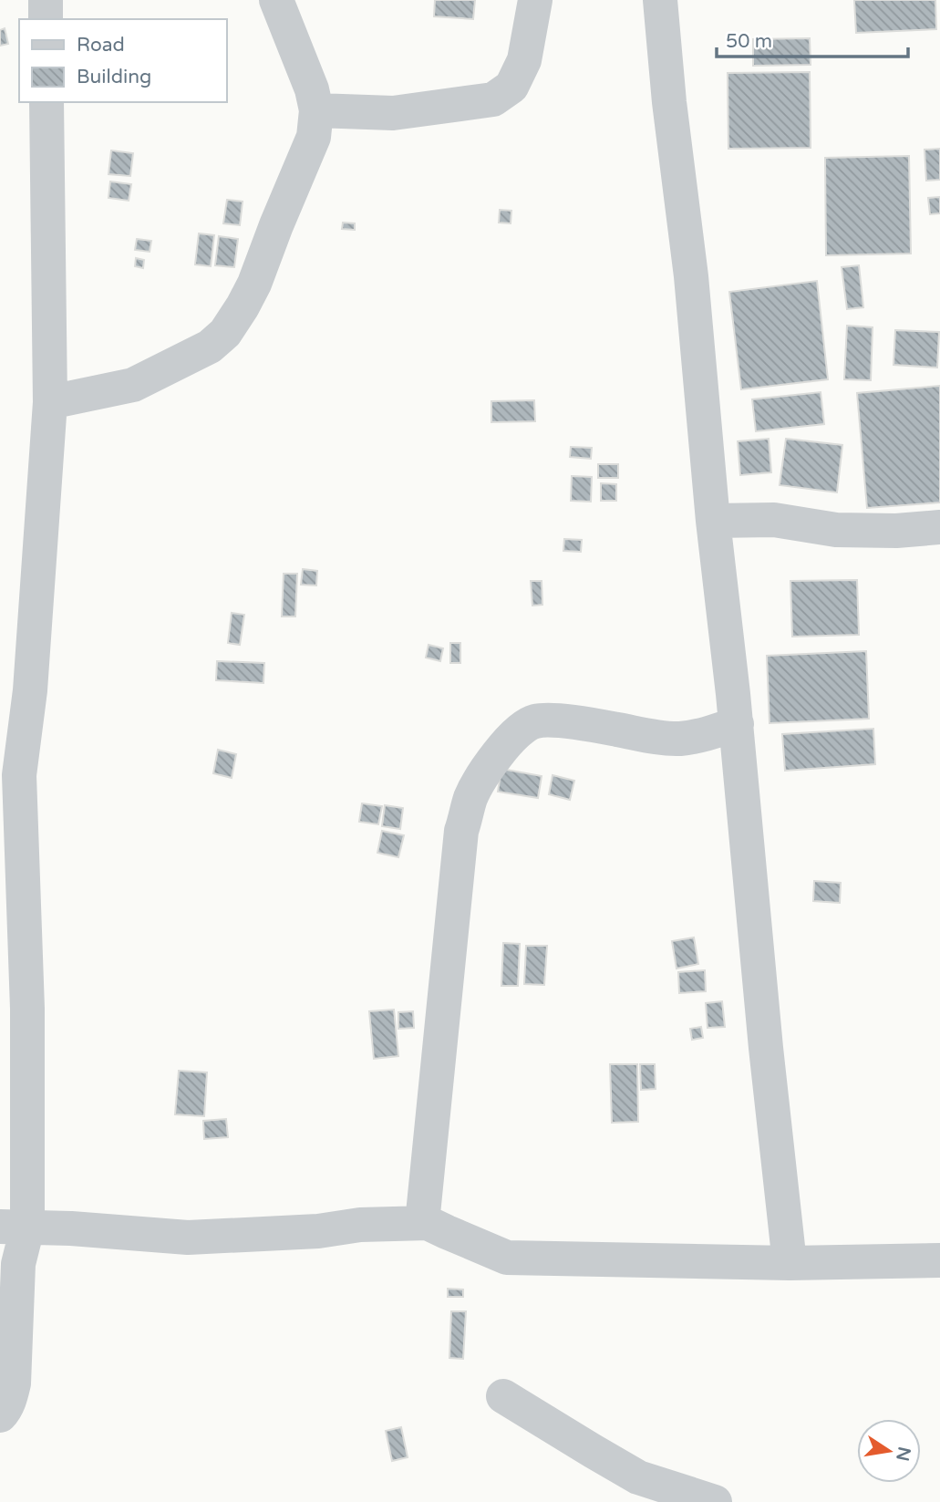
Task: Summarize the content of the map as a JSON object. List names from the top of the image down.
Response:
{
  "legend": ["Road", "Building"],
  "scale_bar": "50 m",
  "north": "right"
}
